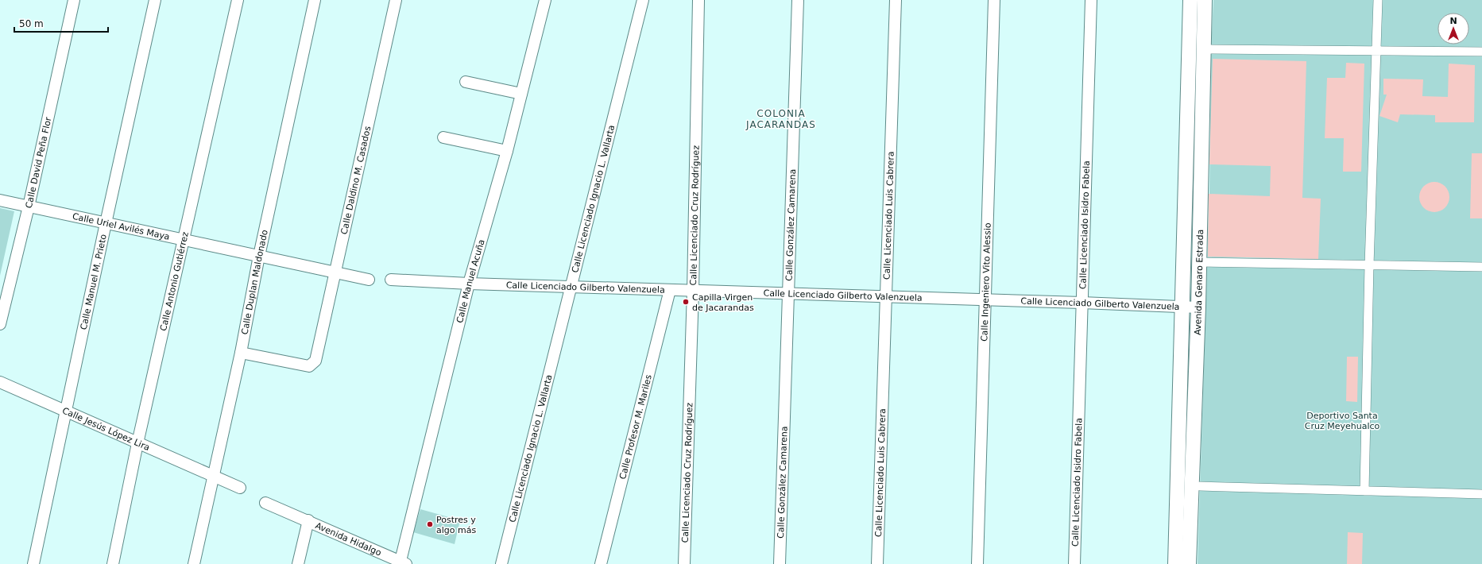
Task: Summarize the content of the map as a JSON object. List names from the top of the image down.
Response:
{
  "streets": {
    "street": [
      "Calle David Peña Flor",
      "Calle Daldino M. Casados",
      "Calle Licenciado Ignacio L. Vallarta",
      "Calle Licenciado Cruz Rodríguez",
      "Calle Licenciado Luis Cabrera",
      "Calle González Camarena",
      "Calle Licenciado Isidro Fabela",
      "Calle Uriel Avilés Maya",
      "Calle Manuel Acuña",
      "Calle Manuel M. Prieto",
      "Calle Antonio Gutiérrez",
      "Calle Duplan Maldonado",
      "Calle Ingeniero Vito Alessio",
      "Avenida Genaro Estrada",
      "Calle Licenciado Gilberto Valenzuela",
      "Calle Profesor M. Mariles",
      "Calle Jesús López Lira",
      "Avenida Hidalgo"
    ]
  },
  "crossings": [
    ["Calle David Peña Flor", "Calle Uriel Avilés Maya"],
    ["Calle Daldino M. Casados", "Calle Uriel Avilés Maya"],
    ["Calle Daldino M. Casados", "Calle Duplan Maldonado"],
    ["Calle Licenciado Ignacio L. Vallarta", "Calle Licenciado Gilberto Valenzuela"],
    ["Calle Licenciado Cruz Rodríguez", "Calle Licenciado Gilberto Valenzuela"],
    ["Calle Licenciado Luis Cabrera", "Calle Licenciado Gilberto Valenzuela"],
    ["Calle González Camarena", "Calle Licenciado Gilberto Valenzuela"],
    ["Calle Licenciado Isidro Fabela", "Calle Licenciado Gilberto Valenzuela"],
    ["Calle Uriel Avilés Maya", "Calle Manuel M. Prieto"],
    ["Calle Uriel Avilés Maya", "Calle Antonio Gutiérrez"],
    ["Calle Uriel Avilés Maya", "Calle Duplan Maldonado"],
    ["Calle Manuel Acuña", "Calle Licenciado Gilberto Valenzuela"],
    ["Calle Manuel Acuña", "Avenida Hidalgo"],
    ["Calle Manuel M. Prieto", "Calle Jesús López Lira"],
    ["Calle Antonio Gutiérrez", "Calle Jesús López Lira"],
    ["Calle Duplan Maldonado", "Calle Jesús López Lira"],
    ["Calle Ingeniero Vito Alessio", "Calle Licenciado Gilberto Valenzuela"],
    ["Avenida Genaro Estrada", "Calle Licenciado Gilberto Valenzuela"],
    ["Calle Licenciado Gilberto Valenzuela", "Calle Profesor M. Mariles"]
  ],
  "districts": ["COLONIA JACARANDAS"],
  "parks": ["Deportivo Santa Cruz Meyehualco"],
  "places": ["Capilla Virgen de Jacarandas", "Postres y algo más"],
  "scale_bar": "50 m",
  "north": "top"
}
